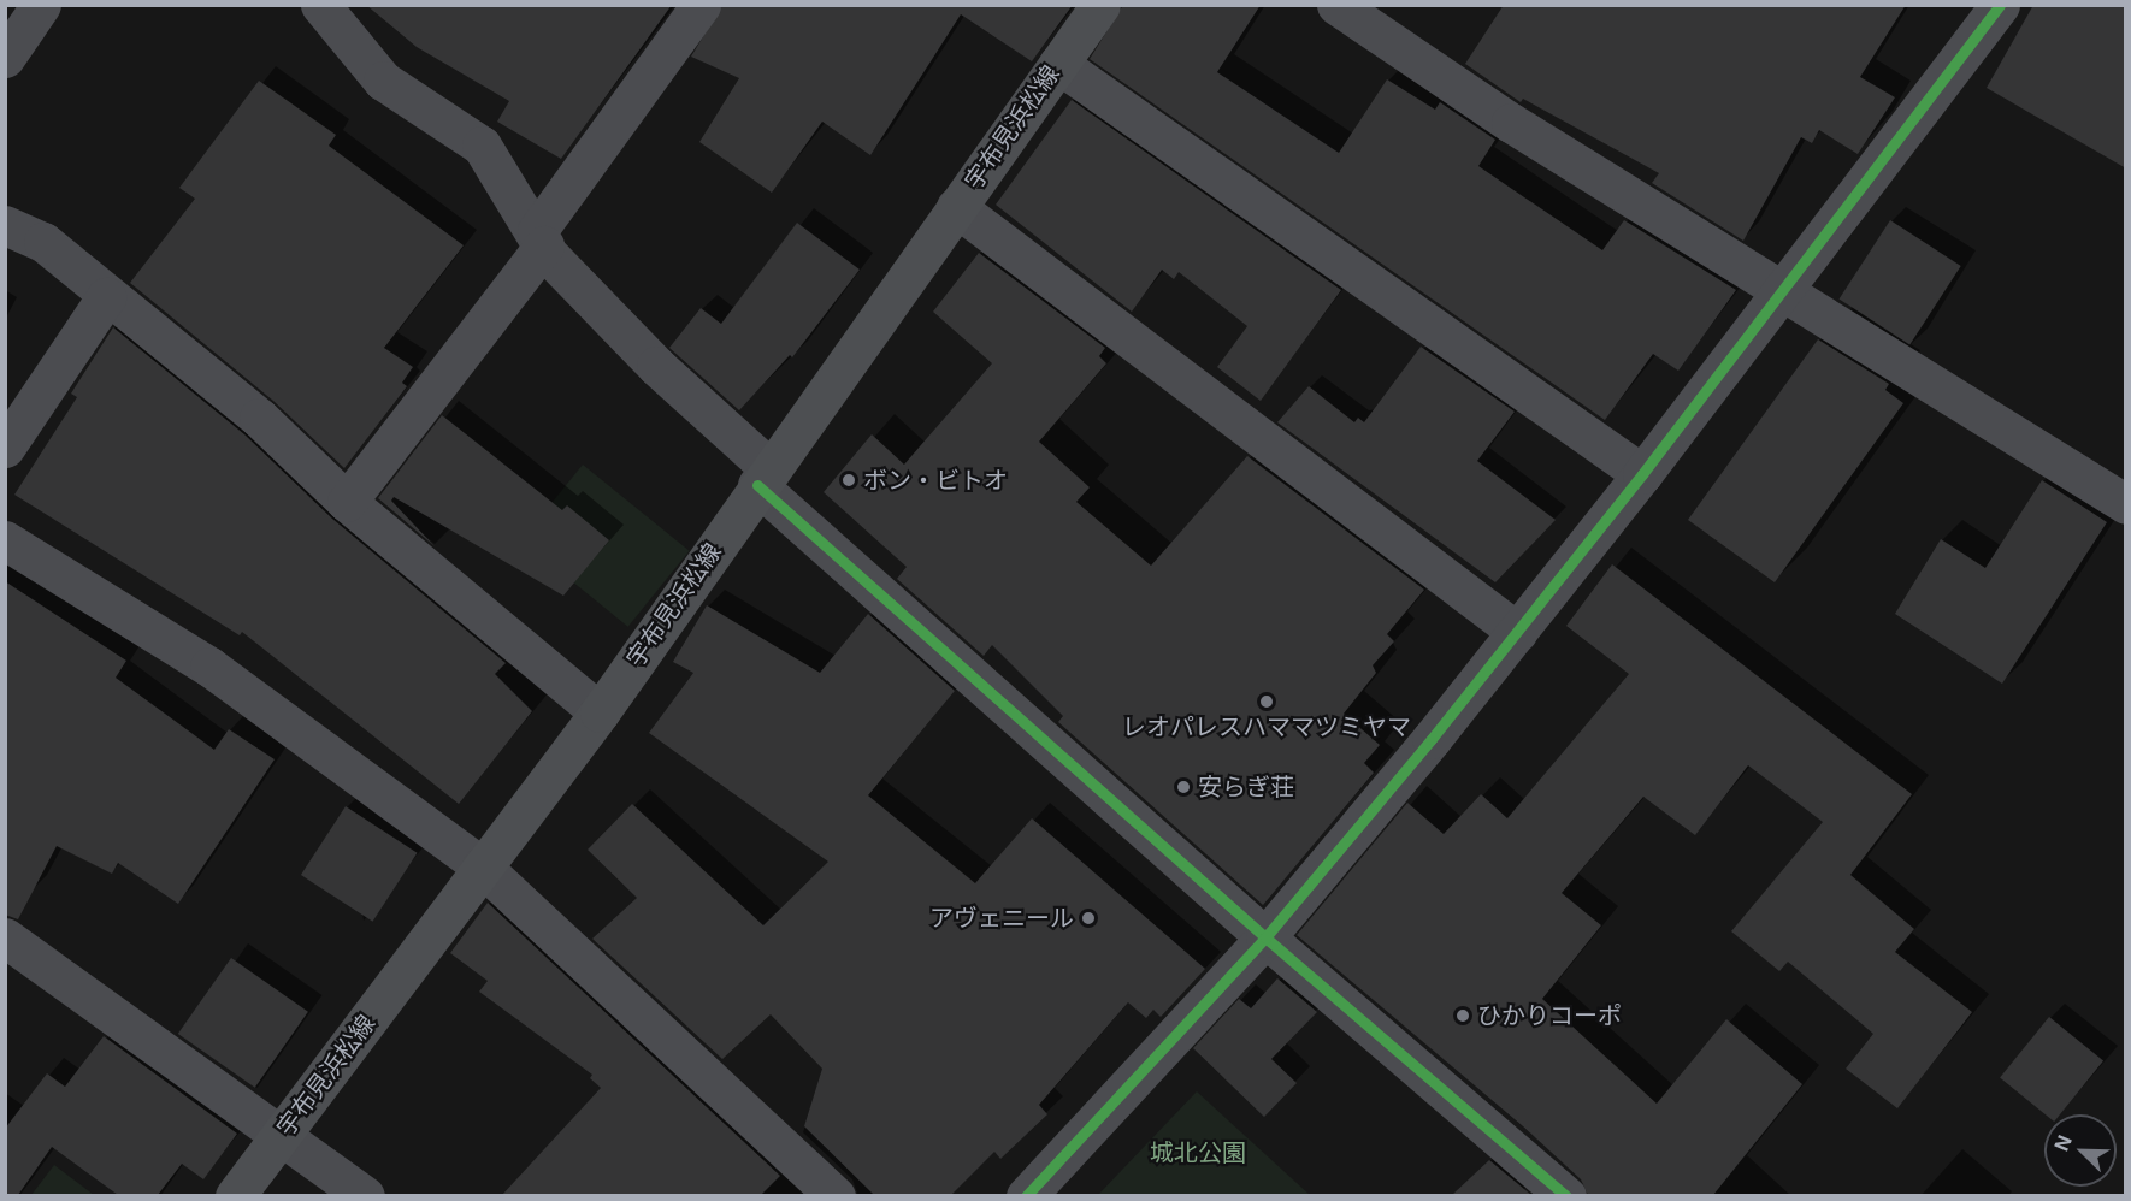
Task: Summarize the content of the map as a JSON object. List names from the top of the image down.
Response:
{
  "streets": {
    "main road": ["宇布見浜松線"]
  },
  "parks": ["城北公園"],
  "places": [
    "ボン・ビトオ",
    "レオパレスハママツミヤマ",
    "安らぎ荘",
    "アヴェニール",
    "ひかりコーポ"
  ],
  "north": "top left"
}
